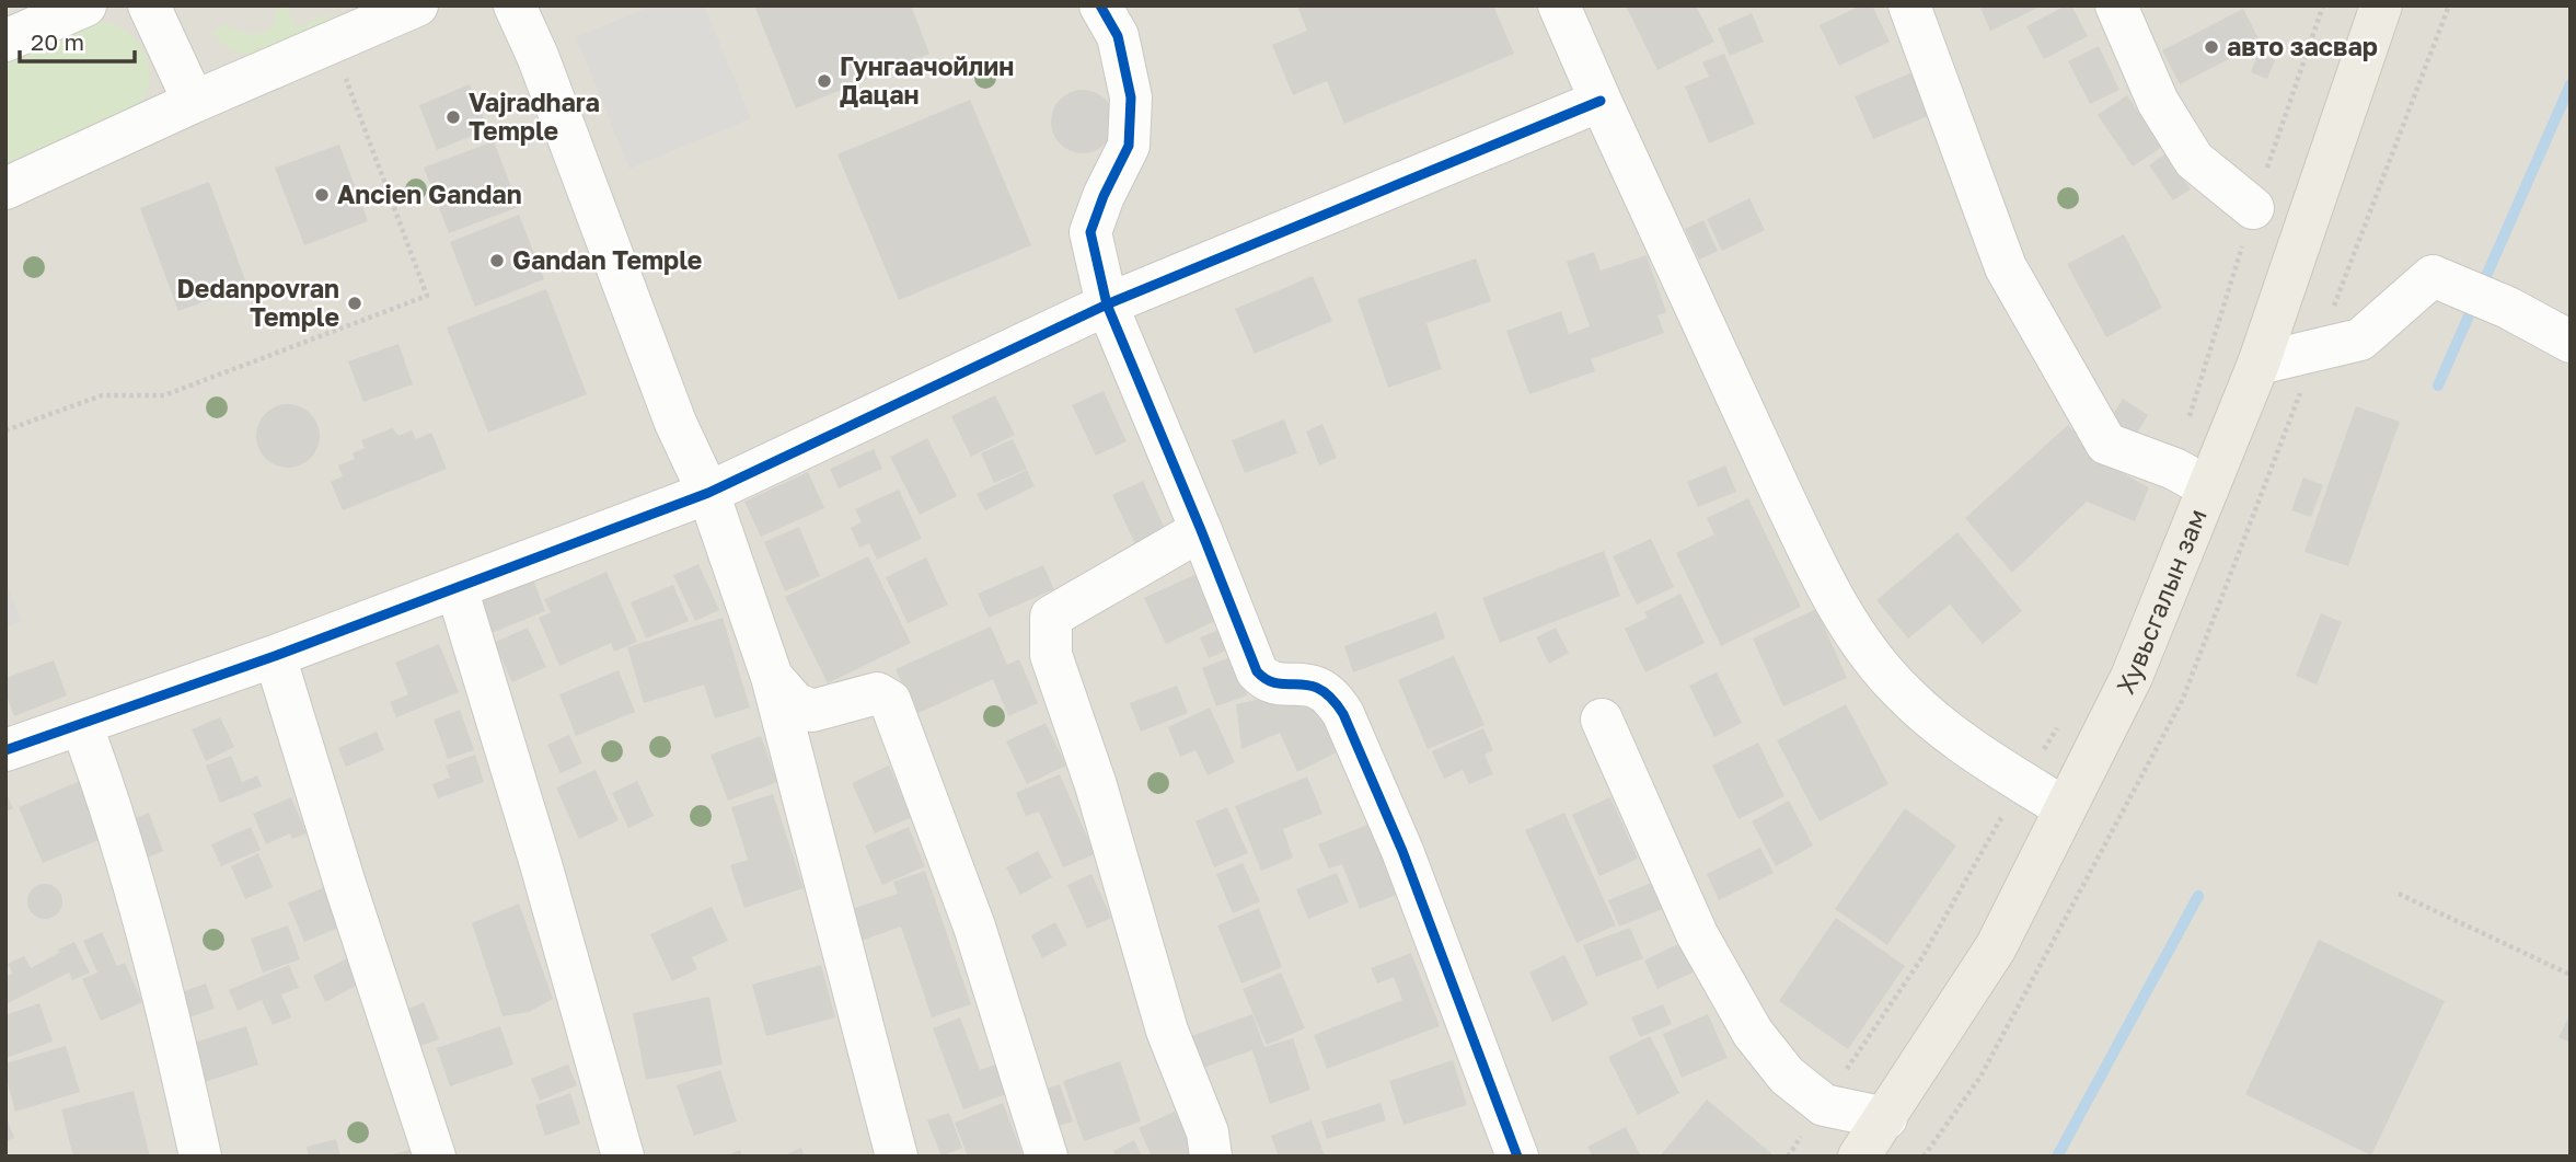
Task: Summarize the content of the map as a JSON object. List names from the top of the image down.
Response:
{
  "streets": {
    "main road": ["Хувьсгалын зам"]
  },
  "places": [
    "авто засвар",
    "Гунгаачойлин Дацан",
    "Vajradhara Temple",
    "Ancien Gandan",
    "Gandan Temple",
    "Dedanpovran Temple"
  ],
  "scale_bar": "20 m"
}
